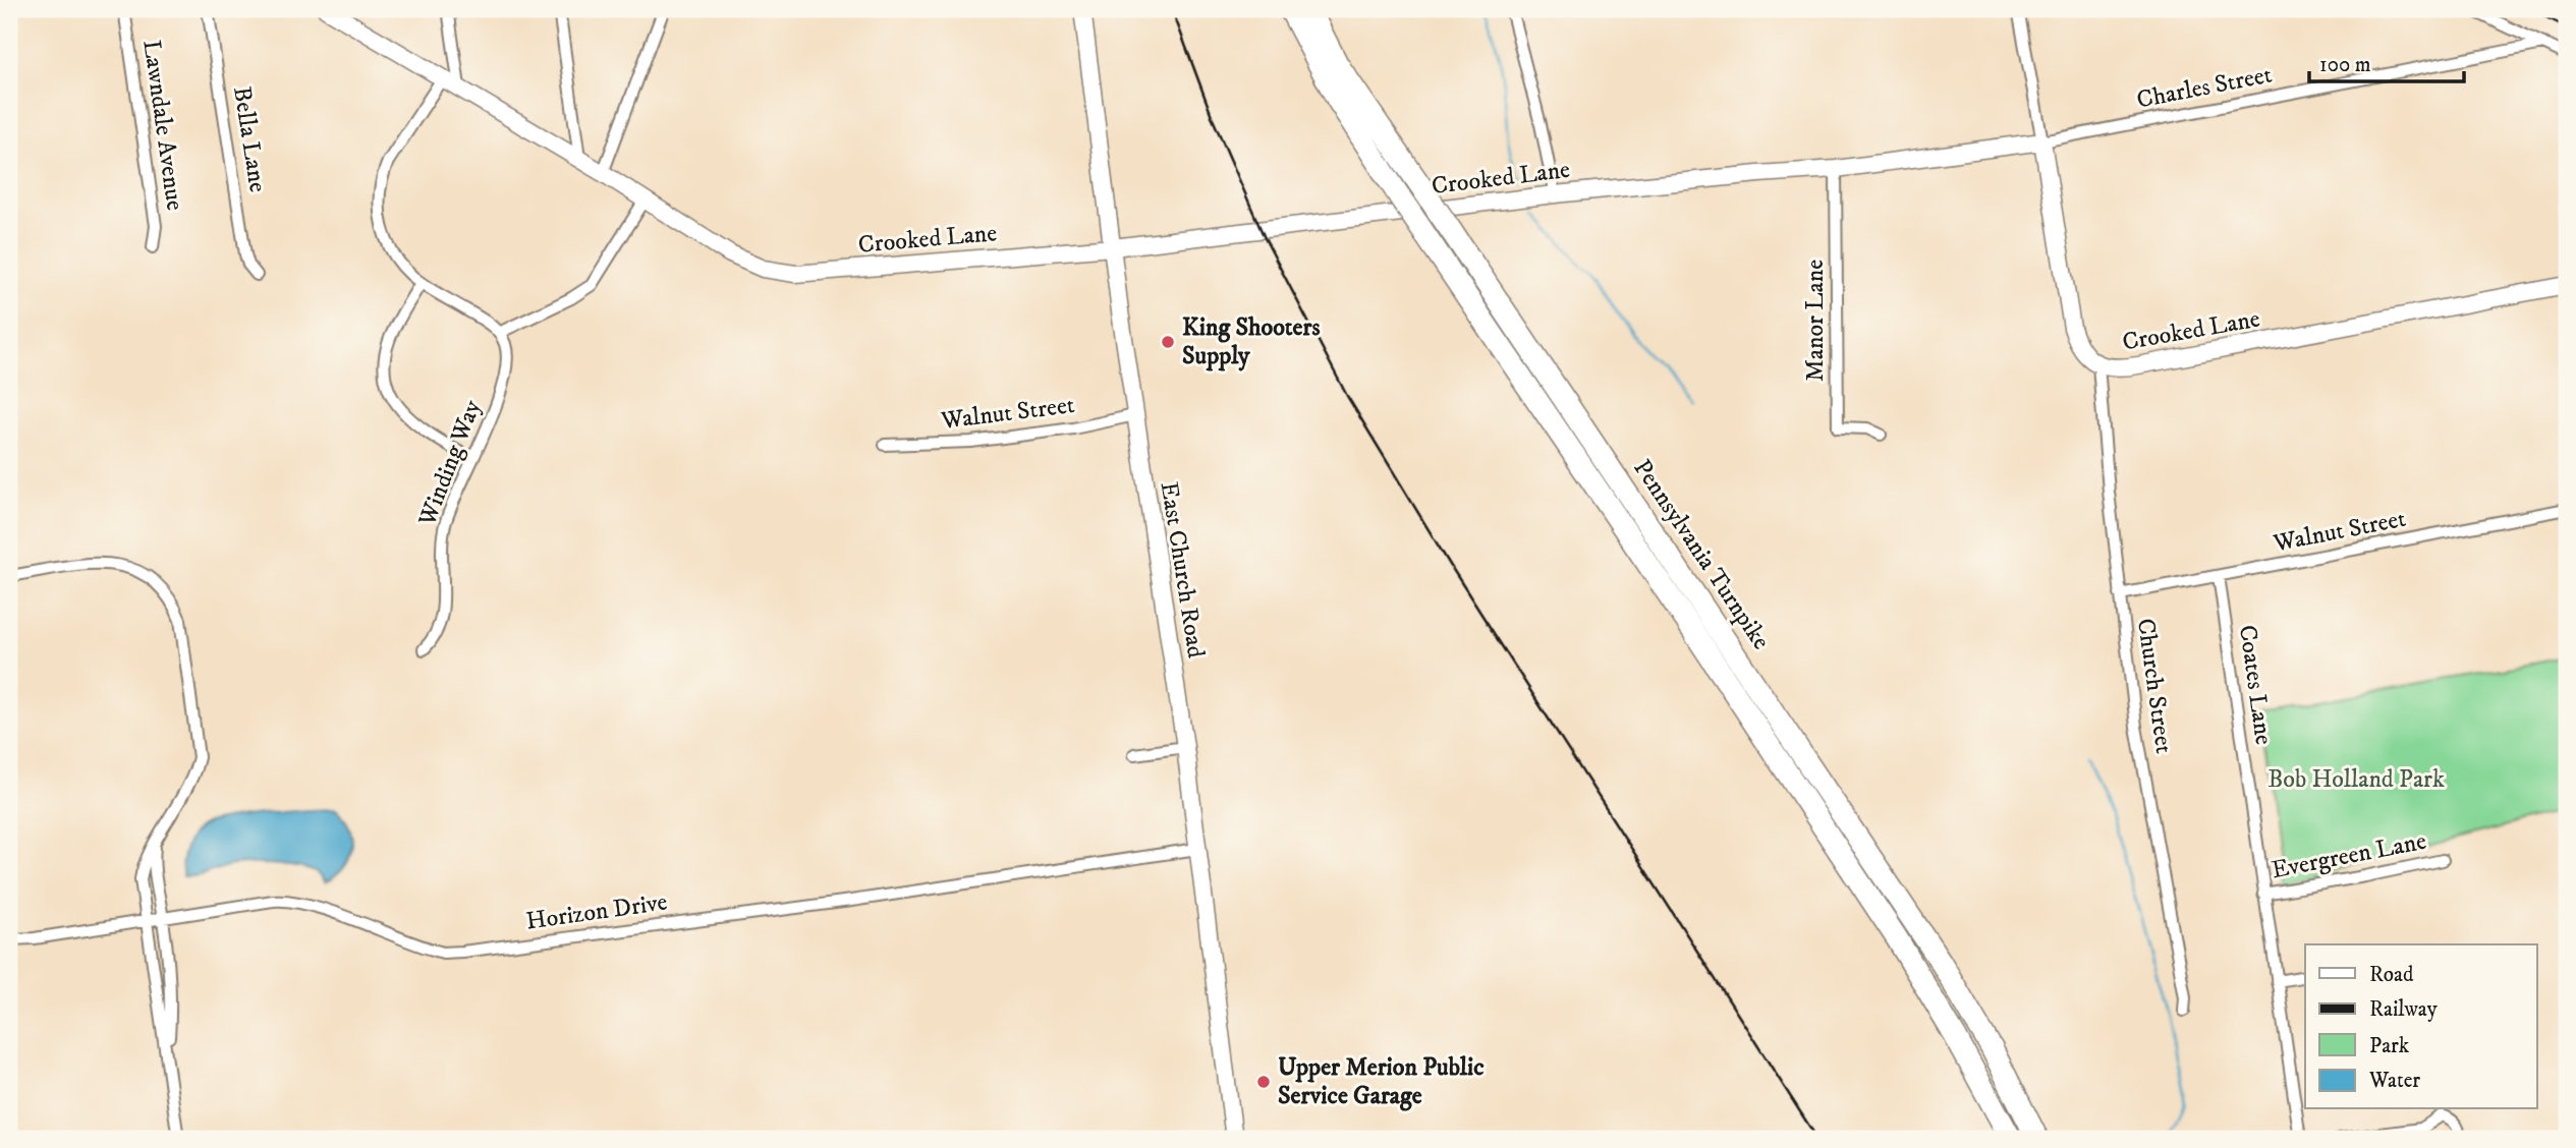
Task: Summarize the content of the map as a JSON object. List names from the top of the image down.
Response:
{
  "streets": {
    "highway": ["Pennsylvania Turnpike"],
    "street": [
      "Charles Street",
      "Lawndale Avenue",
      "Bella Lane",
      "Crooked Lane",
      "Manor Lane",
      "Walnut Street",
      "Winding Way",
      "East Church Road",
      "Coates Lane",
      "Church Street",
      "Evergreen Lane",
      "Horizon Drive"
    ]
  },
  "crossings": [
    ["Charles Street", "Crooked Lane"],
    ["Crooked Lane", "Manor Lane"],
    ["Crooked Lane", "East Church Road"],
    ["Crooked Lane", "Church Street"],
    ["Walnut Street", "East Church Road"],
    ["Walnut Street", "Coates Lane"],
    ["Walnut Street", "Church Street"],
    ["East Church Road", "Horizon Drive"],
    ["Coates Lane", "Evergreen Lane"]
  ],
  "parks": ["Bob Holland Park"],
  "places": ["King Shooters Supply", "Upper Merion Public Service Garage"],
  "legend": [
    "Road",
    "Railway",
    "Park",
    "Water"
  ],
  "scale_bar": "100 m"
}
